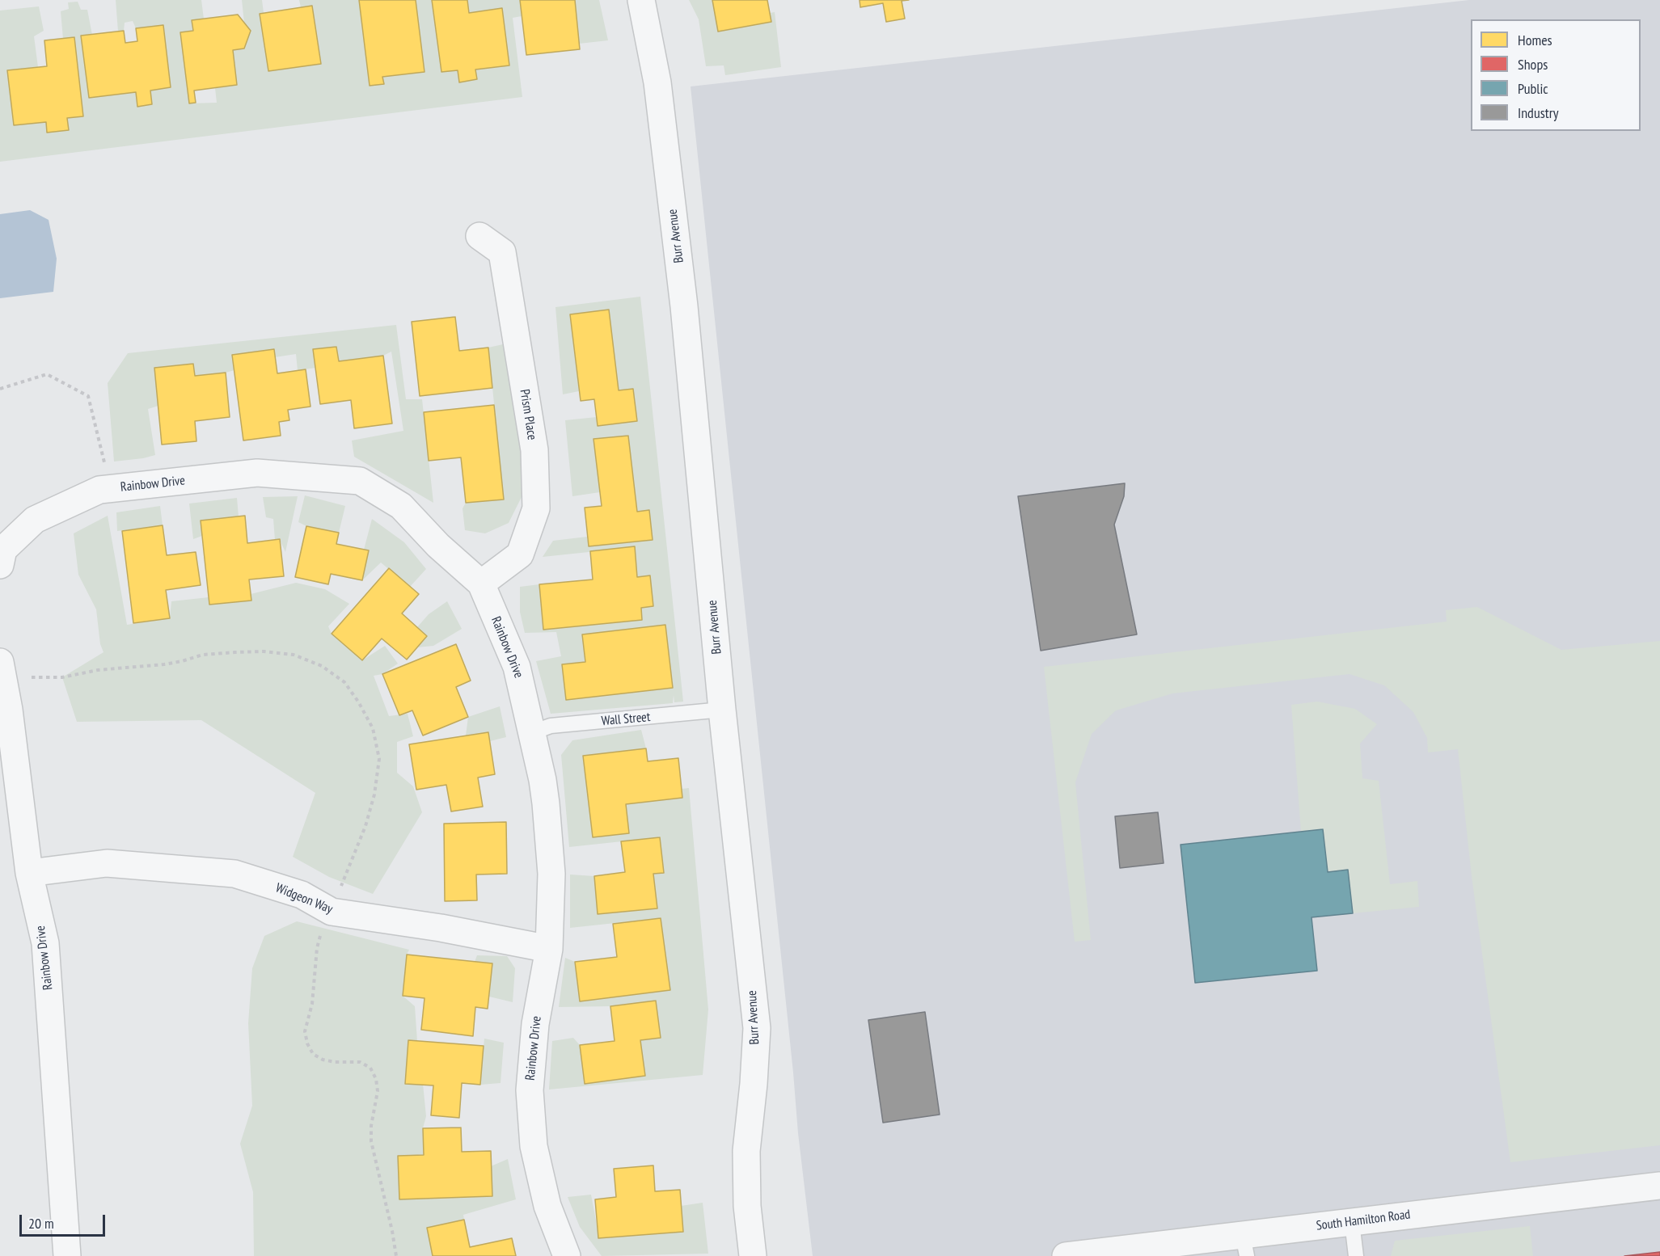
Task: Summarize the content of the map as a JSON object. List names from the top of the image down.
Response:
{
  "streets": {
    "street": [
      "Burr Avenue",
      "Prism Place",
      "Rainbow Drive",
      "Widgeon Way",
      "South Hamilton Road"
    ],
    "lane": ["Wall Street"]
  },
  "crossings": [
    ["Burr Avenue", "Wall Street"],
    ["Prism Place", "Rainbow Drive"],
    ["Rainbow Drive", "Wall Street"],
    ["Rainbow Drive", "Widgeon Way"]
  ],
  "legend": [
    "Homes",
    "Shops",
    "Public",
    "Industry"
  ],
  "scale_bar": "20 m"
}
